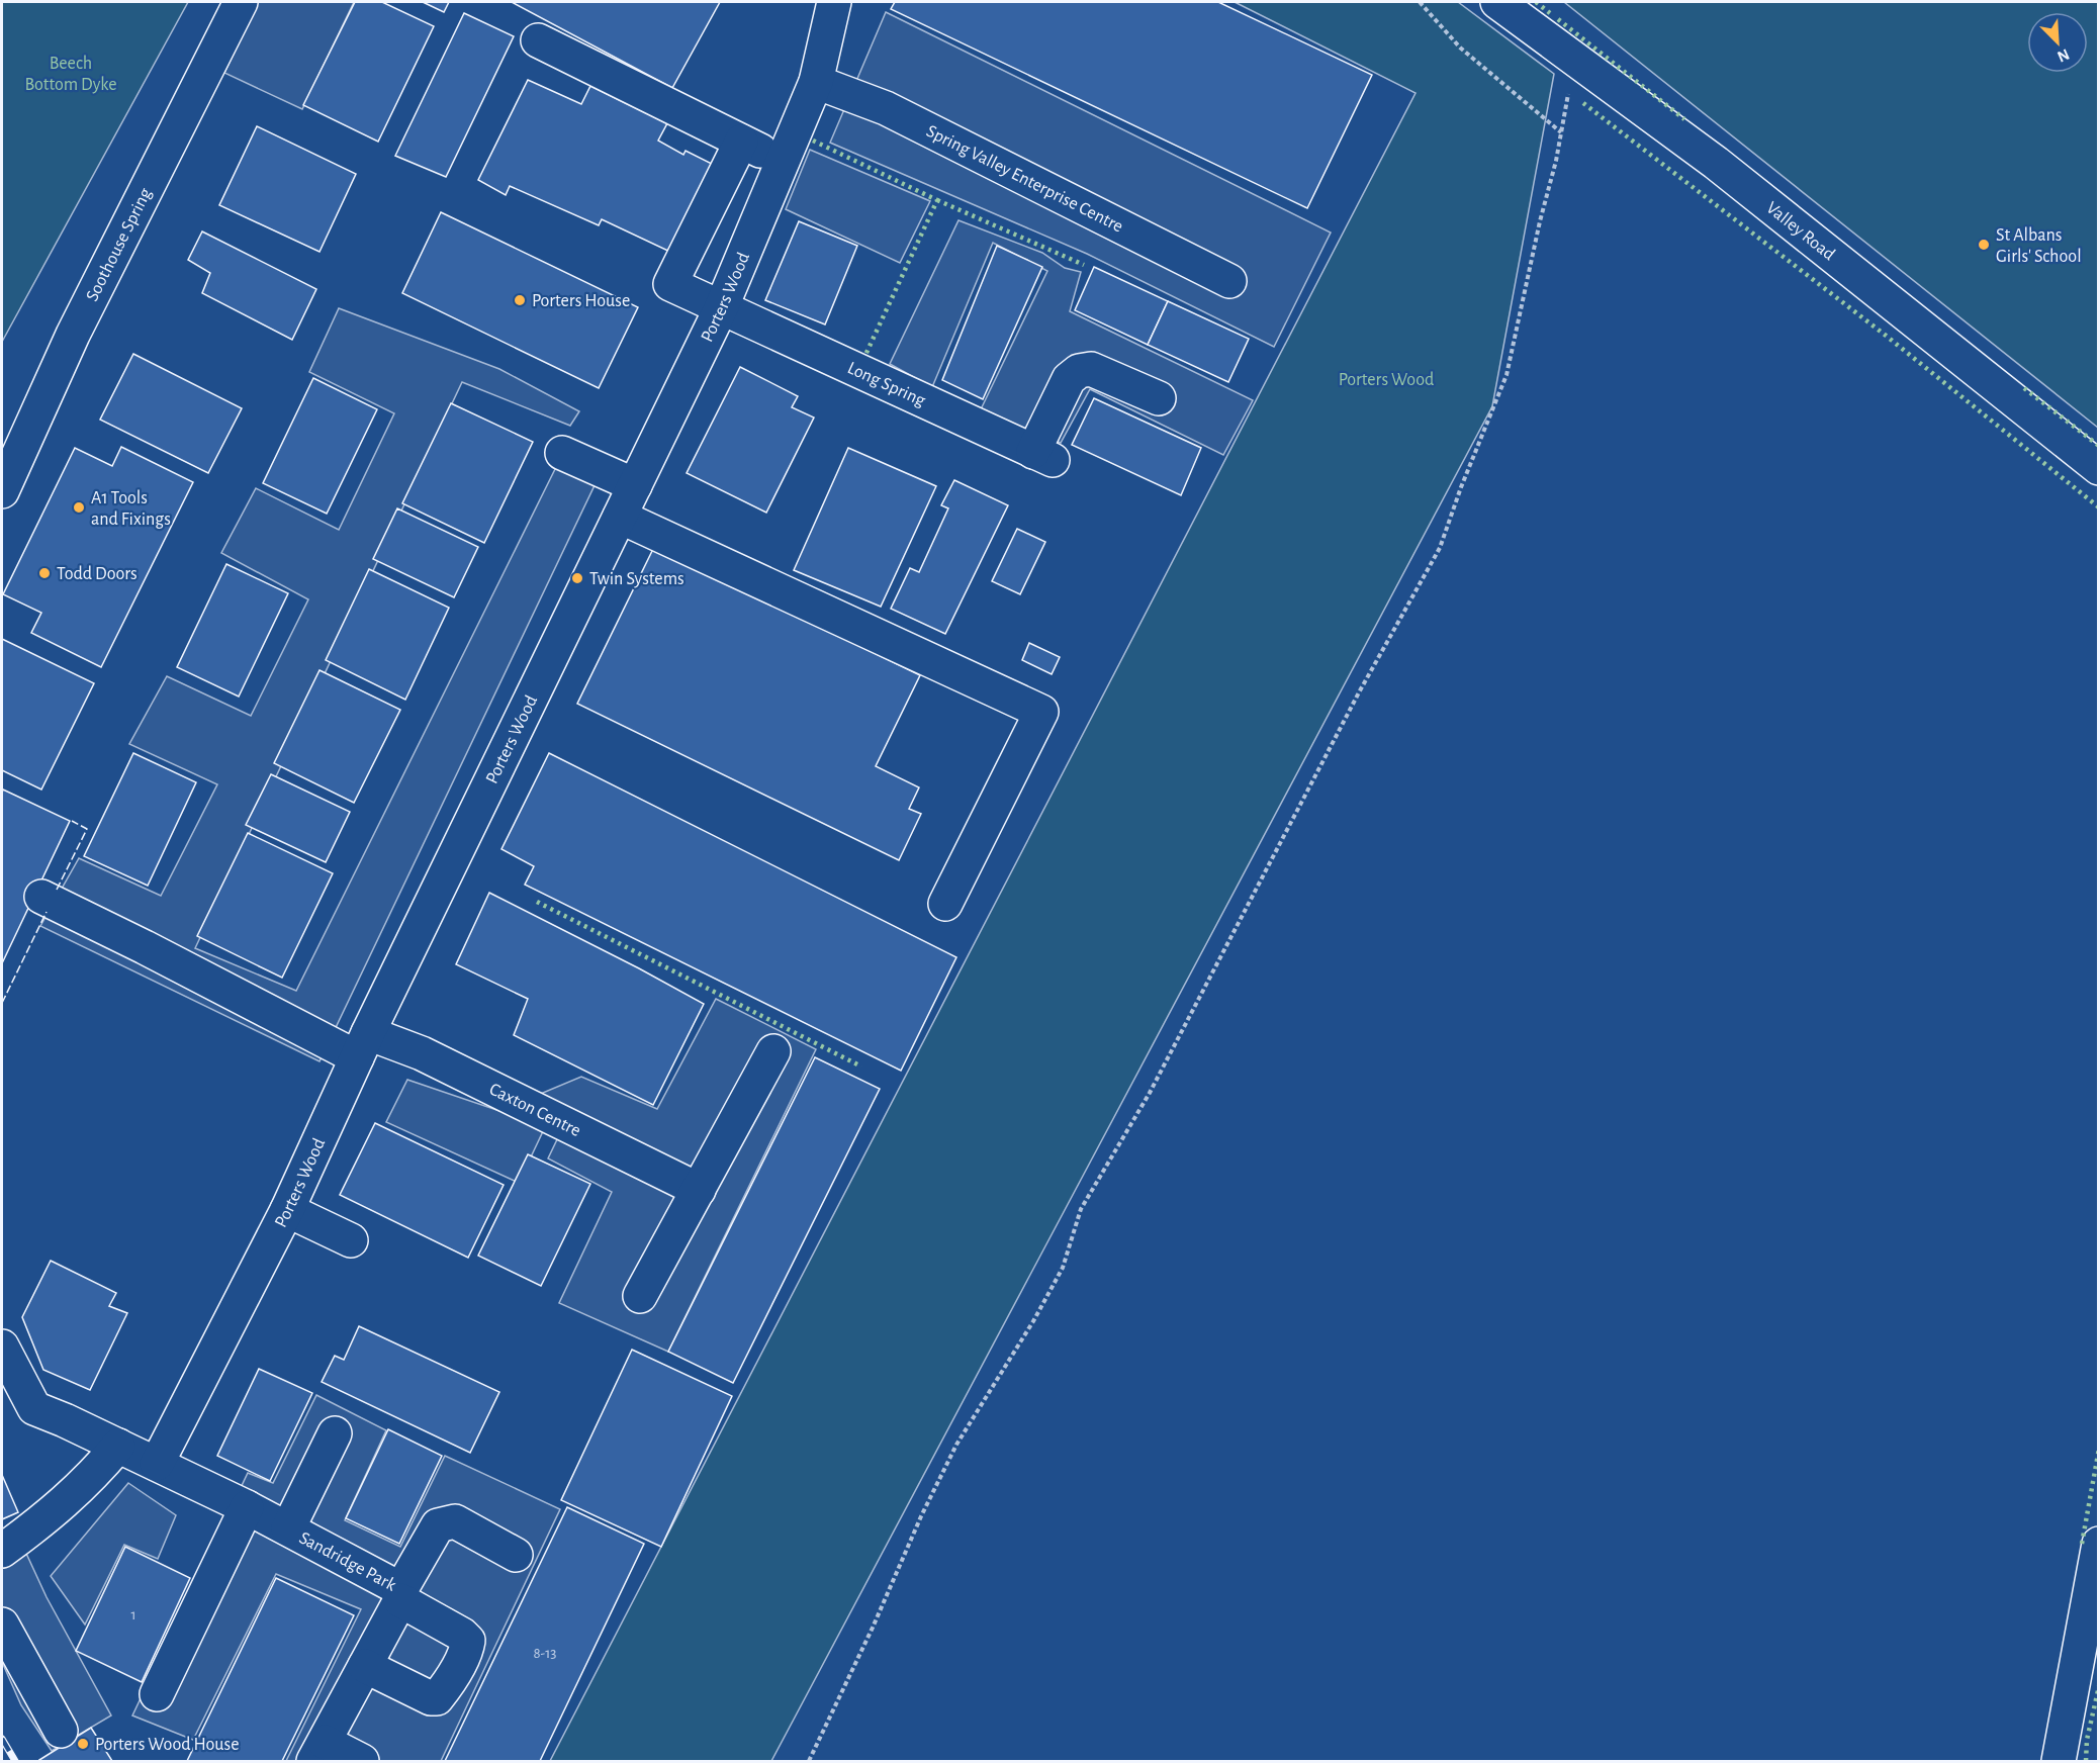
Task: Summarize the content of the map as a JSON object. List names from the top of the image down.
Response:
{
  "streets": {
    "street": [
      "Spring Valley Enterprise Centre",
      "Valley Road",
      "Soothouse Spring",
      "Porters Wood",
      "Long Spring",
      "Caxton Centre",
      "Sandridge Park"
    ]
  },
  "crossings": [
    ["Spring Valley Enterprise Centre", "Porters Wood"],
    ["Porters Wood", "Long Spring"],
    ["Porters Wood", "Caxton Centre"],
    ["Porters Wood", "Sandridge Park"]
  ],
  "parks": ["Beech Bottom Dyke", "Porters Wood"],
  "places": [
    "St Albans Girls' School",
    "Porters House",
    "A1 Tools and Fixings",
    "Todd Doors",
    "Twin Systems",
    "Porters Wood House"
  ],
  "house_numbers": ["1", "8-13"],
  "north": "bottom right"
}
